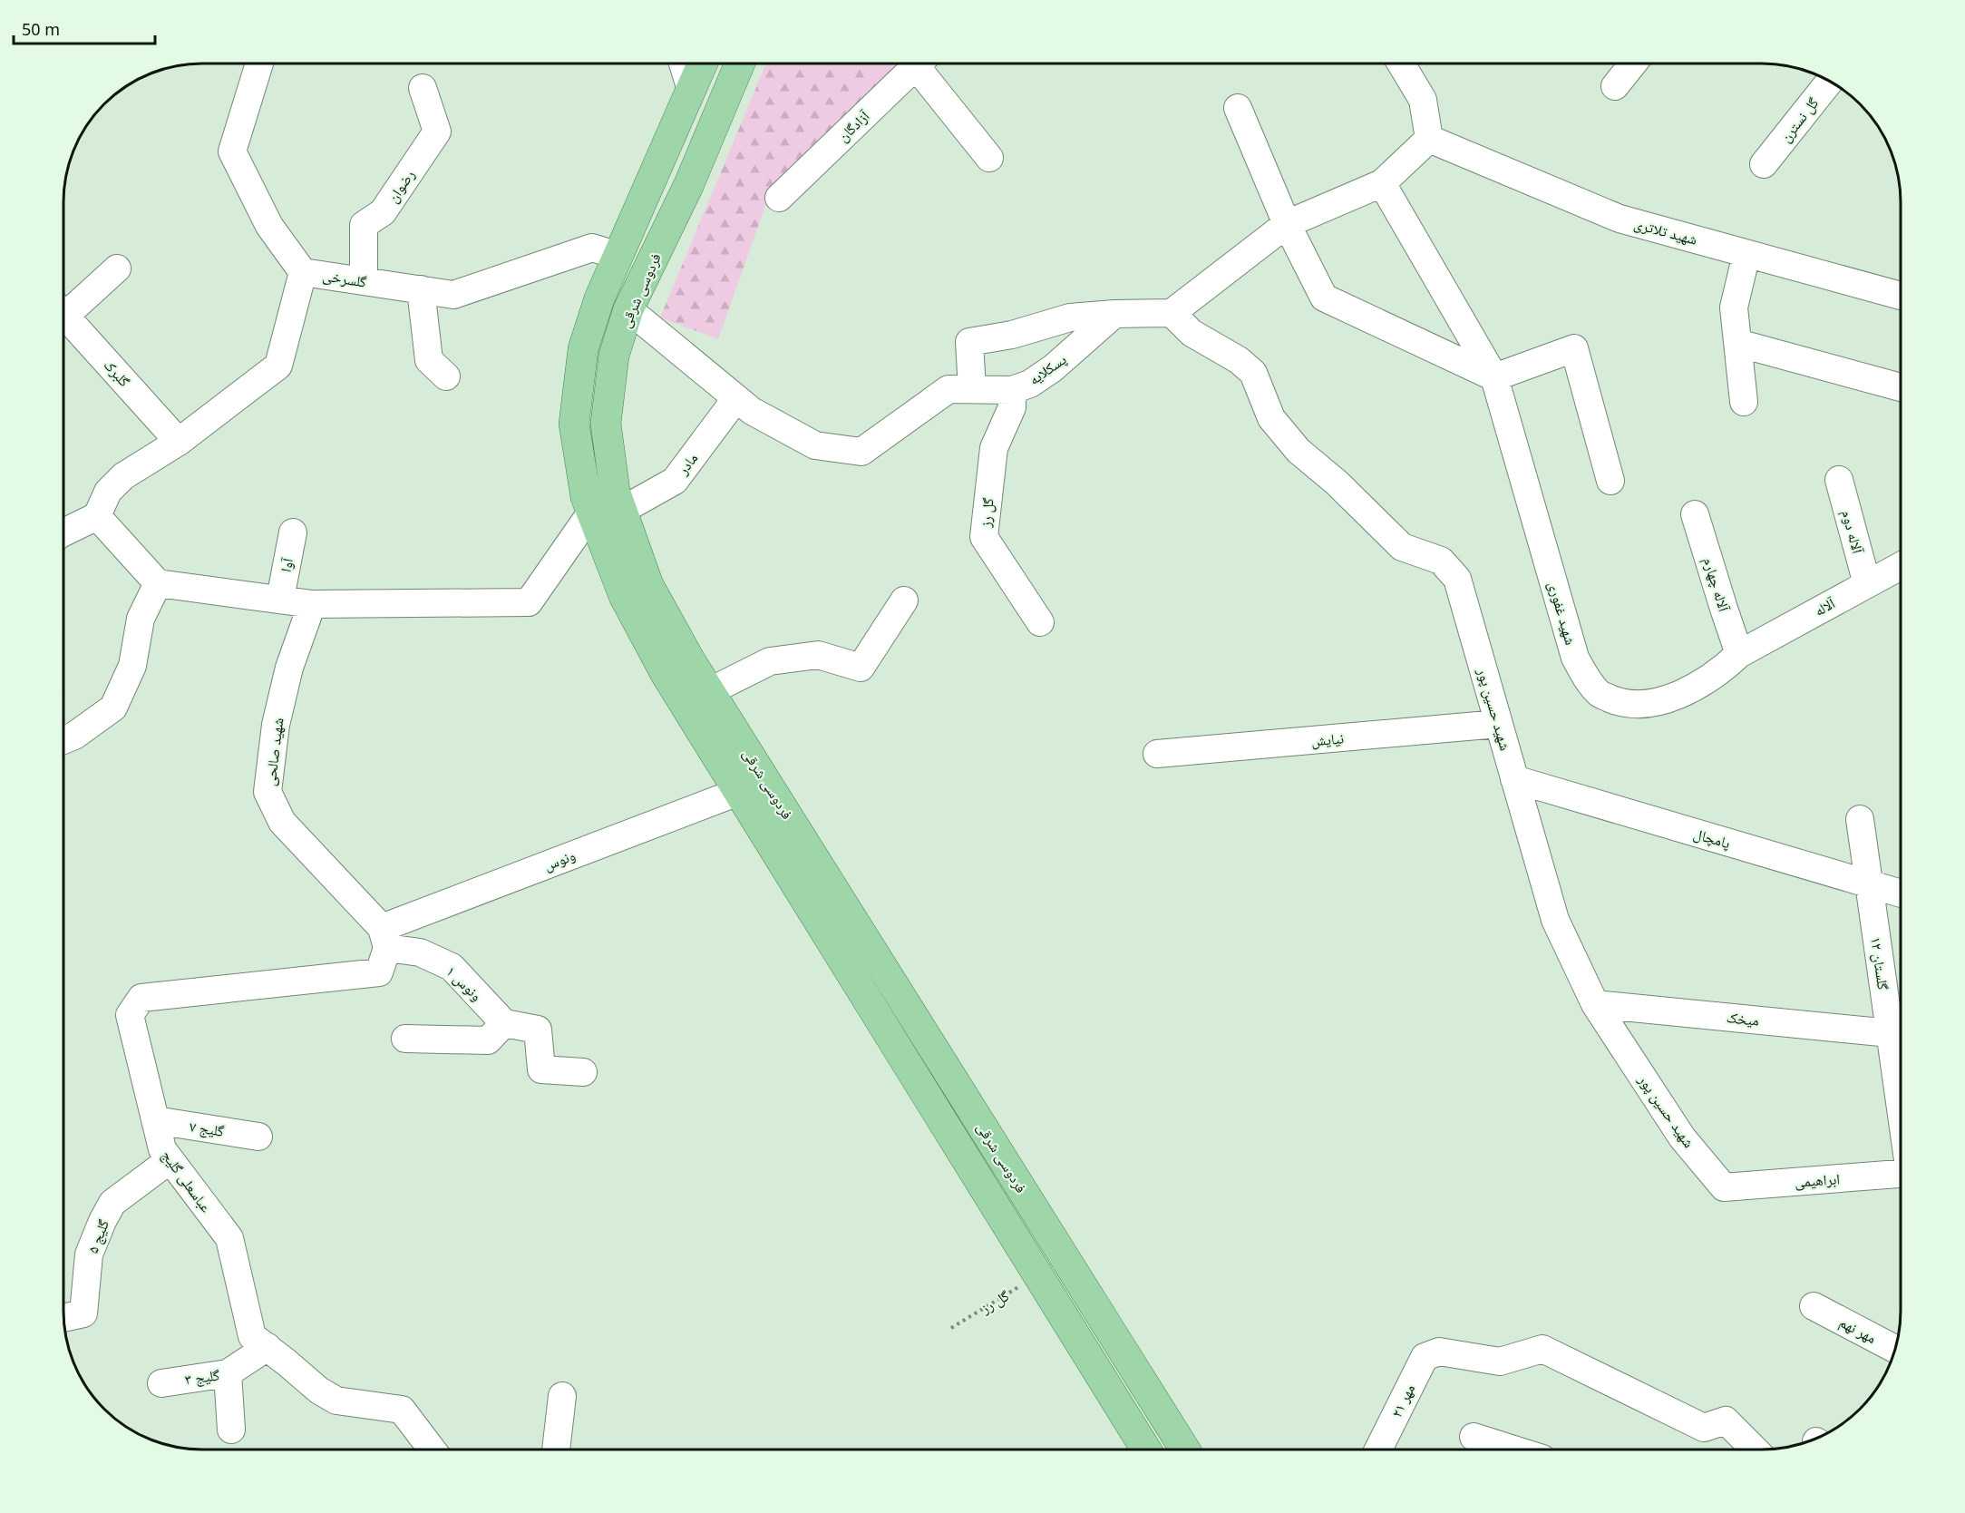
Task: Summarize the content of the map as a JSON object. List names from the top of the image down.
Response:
{
  "streets": {
    "main road": ["فردوسی شرقی"],
    "street": [
      "گل نسترن",
      "آزادگان",
      "رضوان",
      "شهید تلاتری",
      "گلسرخی",
      "پسکلایه",
      "گلبرک",
      "مادر",
      "گل رز",
      "آلاله دوم",
      "آوا",
      "آلاله چهارم",
      "آلاله",
      "شهید غفوری",
      "شهید حسین پور",
      "نیایش",
      "شهید صالحی",
      "پامچال",
      "ونوس",
      "گلستان ۱۲",
      "ونوس ۱",
      "میخک",
      "گلیج ۷",
      "ابراهیمی",
      "عباسعلی گلیج",
      "گلیج ۵",
      "مهر نهم",
      "گلیج ۳",
      "مهر ۲۱"
    ]
  },
  "crossings": [
    ["رضوان", "گلسرخی"],
    ["گلسرخی", "فردوسی شرقی"],
    ["فردوسی شرقی", "پسکلایه"],
    ["فردوسی شرقی", "مادر"],
    ["فردوسی شرقی", "گل رز"],
    ["فردوسی شرقی", "ونوس"],
    ["پسکلایه", "مادر"],
    ["پسکلایه", "گل رز"],
    ["آلاله دوم", "آلاله"],
    ["آلاله چهارم", "آلاله"],
    ["آلاله چهارم", "شهید غفوری"],
    ["آلاله", "شهید غفوری"],
    ["شهید حسین پور", "نیایش"],
    ["شهید حسین پور", "پامچال"],
    ["شهید حسین پور", "میخک"],
    ["شهید حسین پور", "ابراهیمی"],
    ["شهید صالحی", "ونوس"],
    ["شهید صالحی", "ونوس ۱"],
    ["شهید صالحی", "عباسعلی گلیج"],
    ["پامچال", "گلستان ۱۲"],
    ["ونوس", "ونوس ۱"],
    ["ونوس", "عباسعلی گلیج"],
    ["گلستان ۱۲", "میخک"],
    ["ونوس ۱", "عباسعلی گلیج"],
    ["گلیج ۷", "عباسعلی گلیج"],
    ["عباسعلی گلیج", "گلیج ۵"],
    ["عباسعلی گلیج", "گلیج ۳"]
  ],
  "scale_bar": "50 m"
}
